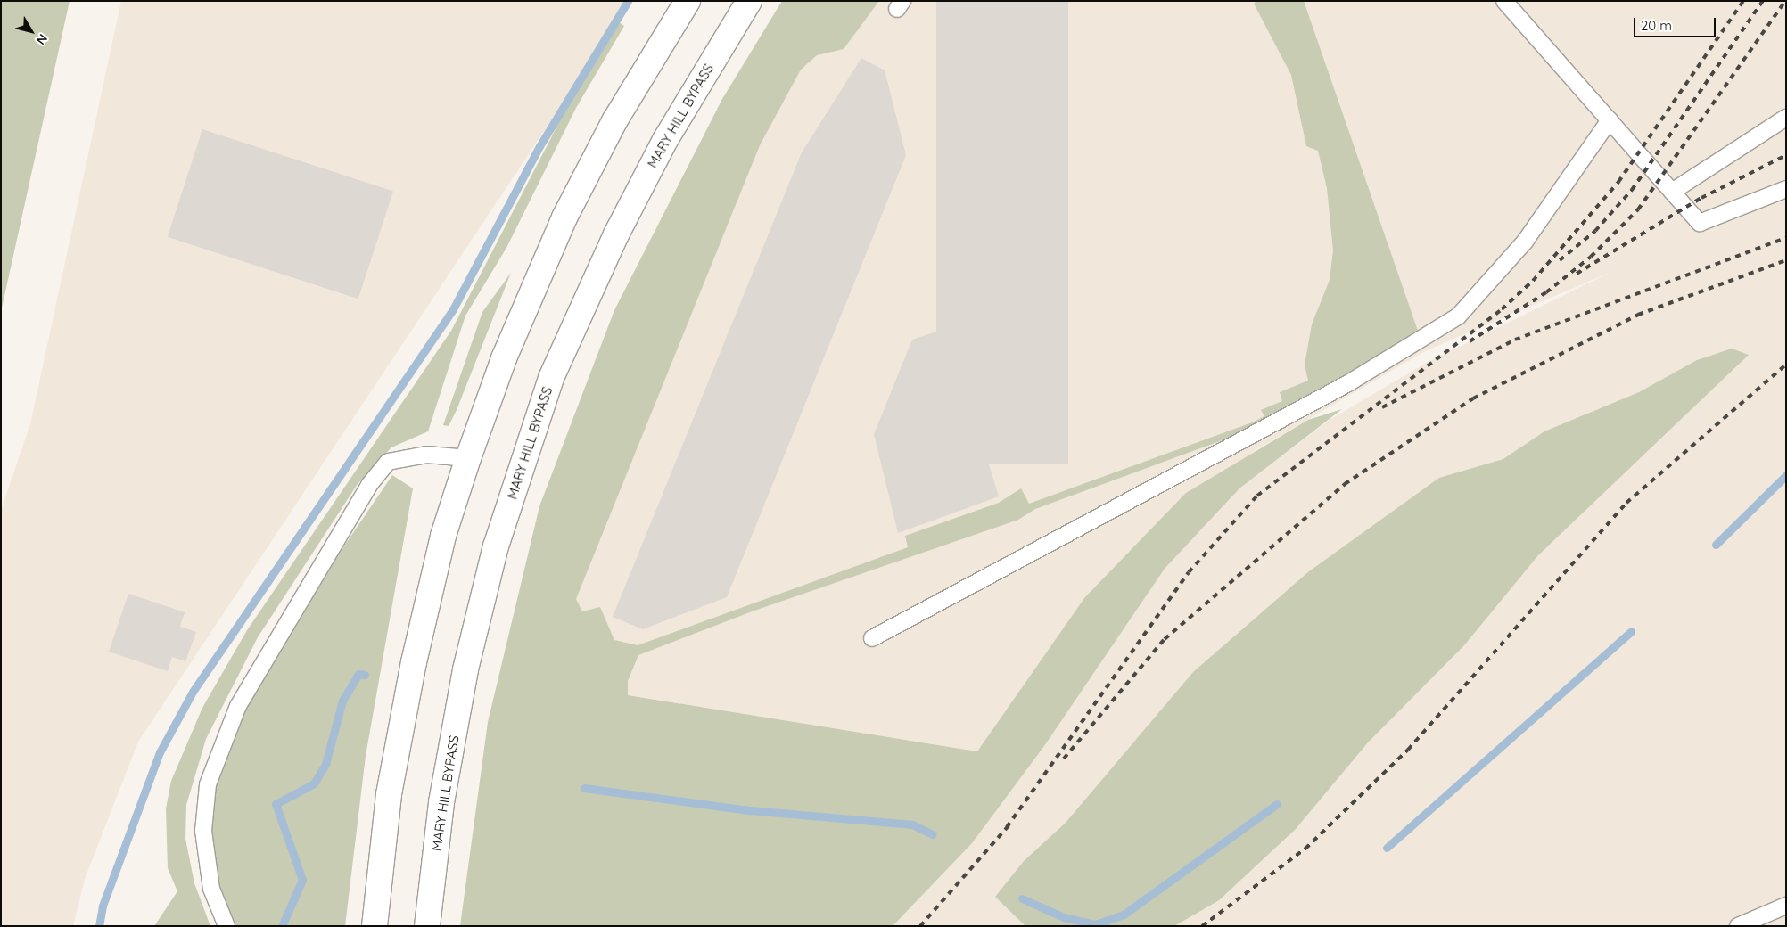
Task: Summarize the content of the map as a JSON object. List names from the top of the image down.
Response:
{
  "streets": {
    "highway": ["MARY HILL BYPASS"]
  },
  "scale_bar": "20 m",
  "north": "bottom right"
}
